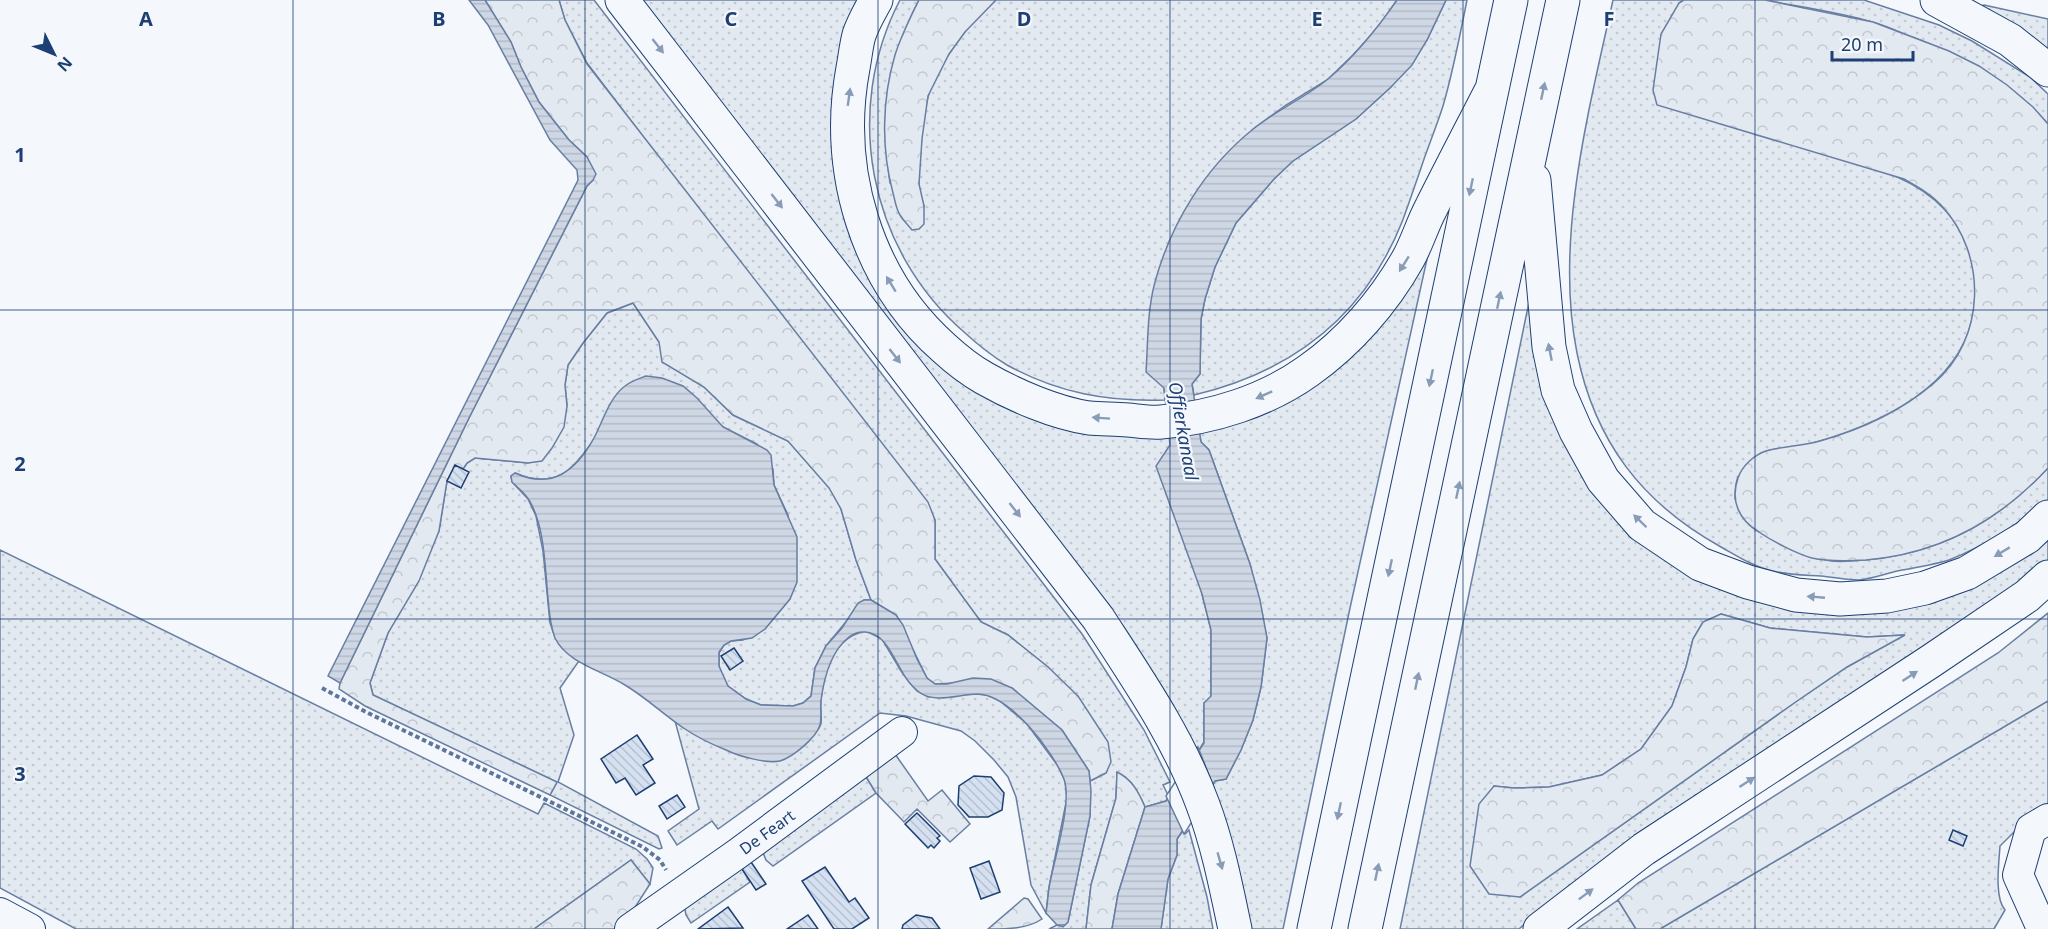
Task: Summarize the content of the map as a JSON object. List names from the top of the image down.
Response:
{
  "streets": {
    "street": ["De Feart"]
  },
  "water": ["Offierkanaal"],
  "scale_bar": "20 m",
  "north": "bottom right",
  "grid": {
    "columns": [
      "A",
      "B",
      "C",
      "D",
      "E",
      "F"
    ],
    "rows": ["1", "2", "3"]
  }
}
